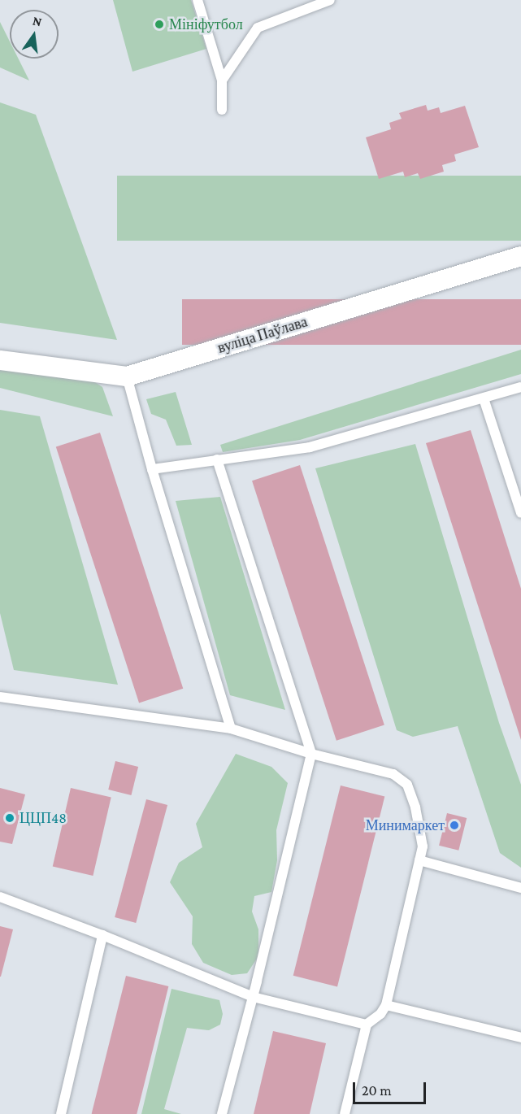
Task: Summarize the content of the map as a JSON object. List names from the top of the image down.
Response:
{
  "streets": {
    "street": ["вуліца Паўлава"]
  },
  "places": ["Мініфутбол", "ЦЦП48", "Минимаркет"],
  "scale_bar": "20 m",
  "north": "top"
}
